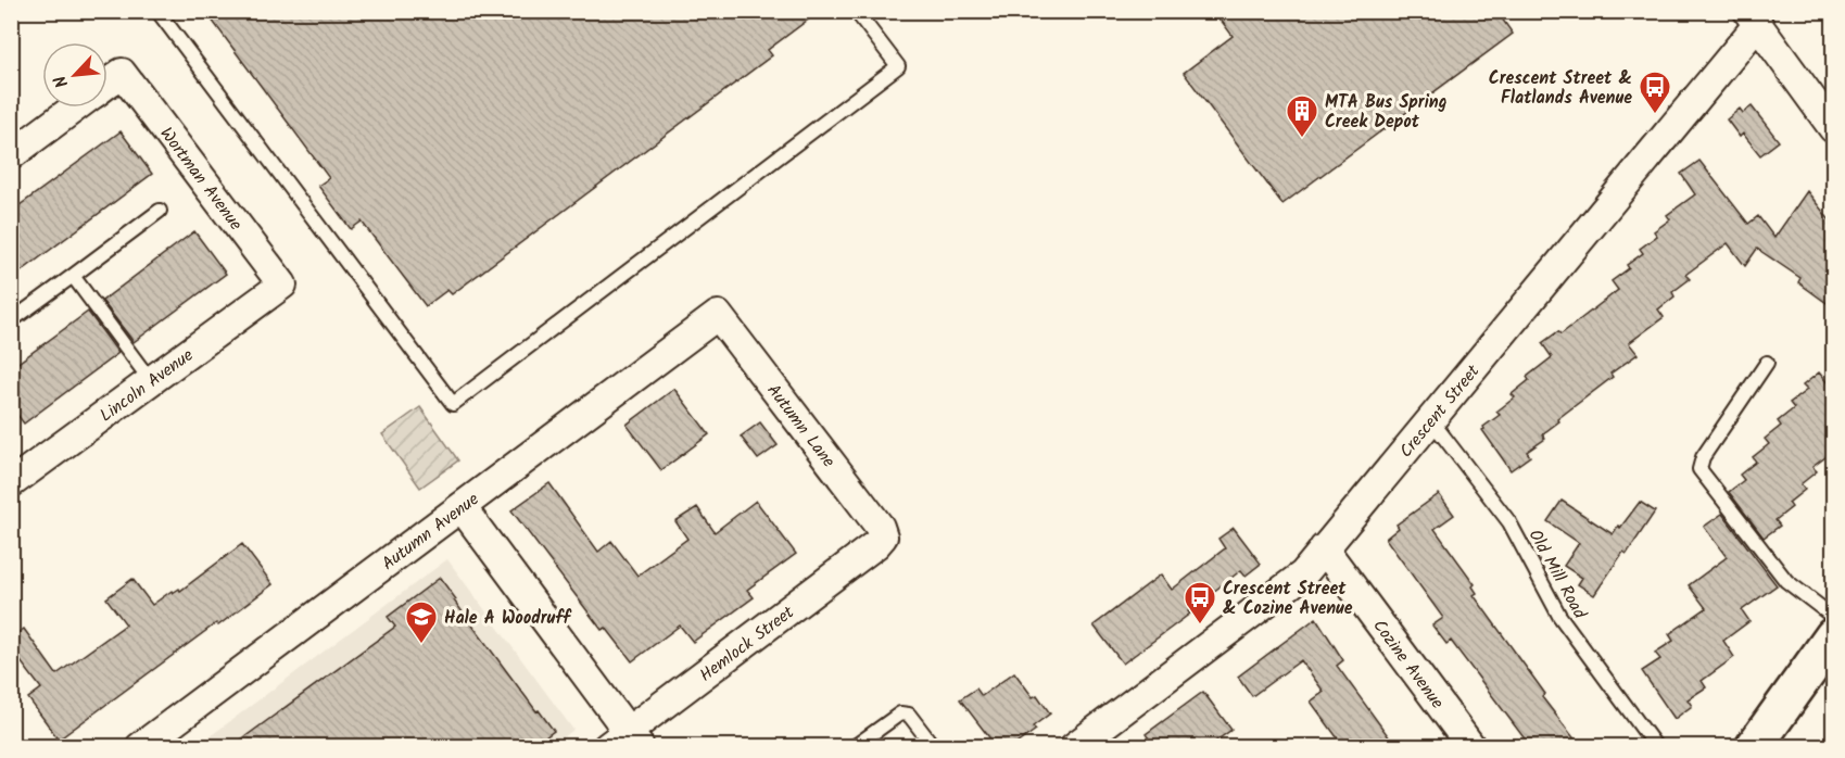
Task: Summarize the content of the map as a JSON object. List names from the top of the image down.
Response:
{
  "streets": {
    "street": [
      "Wortman Avenue",
      "Lincoln Avenue",
      "Crescent Street",
      "Autumn Lane",
      "Autumn Avenue",
      "Hemlock Street",
      "Cozine Avenue"
    ],
    "lane": ["Old Mill Road"]
  },
  "crossings": [
    ["Wortman Avenue", "Lincoln Avenue"],
    ["Crescent Street", "Old Mill Road"],
    ["Crescent Street", "Cozine Avenue"],
    ["Autumn Lane", "Autumn Avenue"],
    ["Autumn Lane", "Hemlock Street"]
  ],
  "places": {
    "bus stop": ["Crescent Street & Flatlands Avenue", "Crescent Street & Cozine Avenue"],
    "building": ["MTA Bus Spring Creek Depot"],
    "school or university": ["Hale A Woodruff"]
  },
  "north": "bottom left"
}
